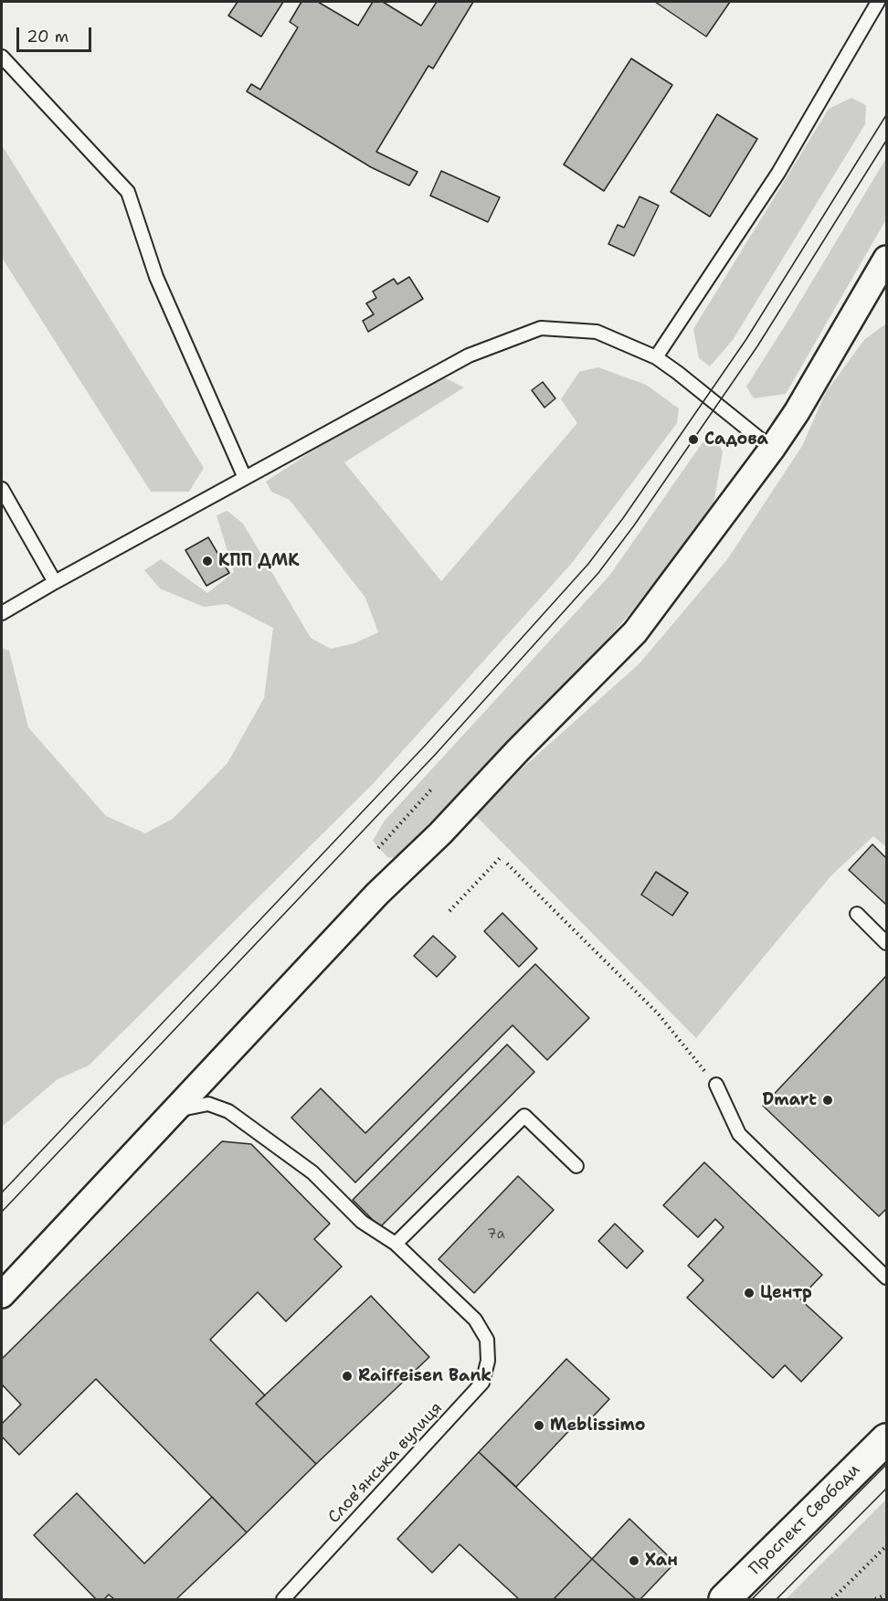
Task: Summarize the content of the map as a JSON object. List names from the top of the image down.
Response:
{
  "streets": {
    "main road": ["Проспект Свободи"],
    "lane": ["Словʼянська вулиця"]
  },
  "places": [
    "Садова",
    "КПП ДМК",
    "Dmart",
    "Центр",
    "Raiffeisen Bank",
    "Meblissimo",
    "Хан"
  ],
  "house_numbers": ["7а"],
  "scale_bar": "20 m"
}
